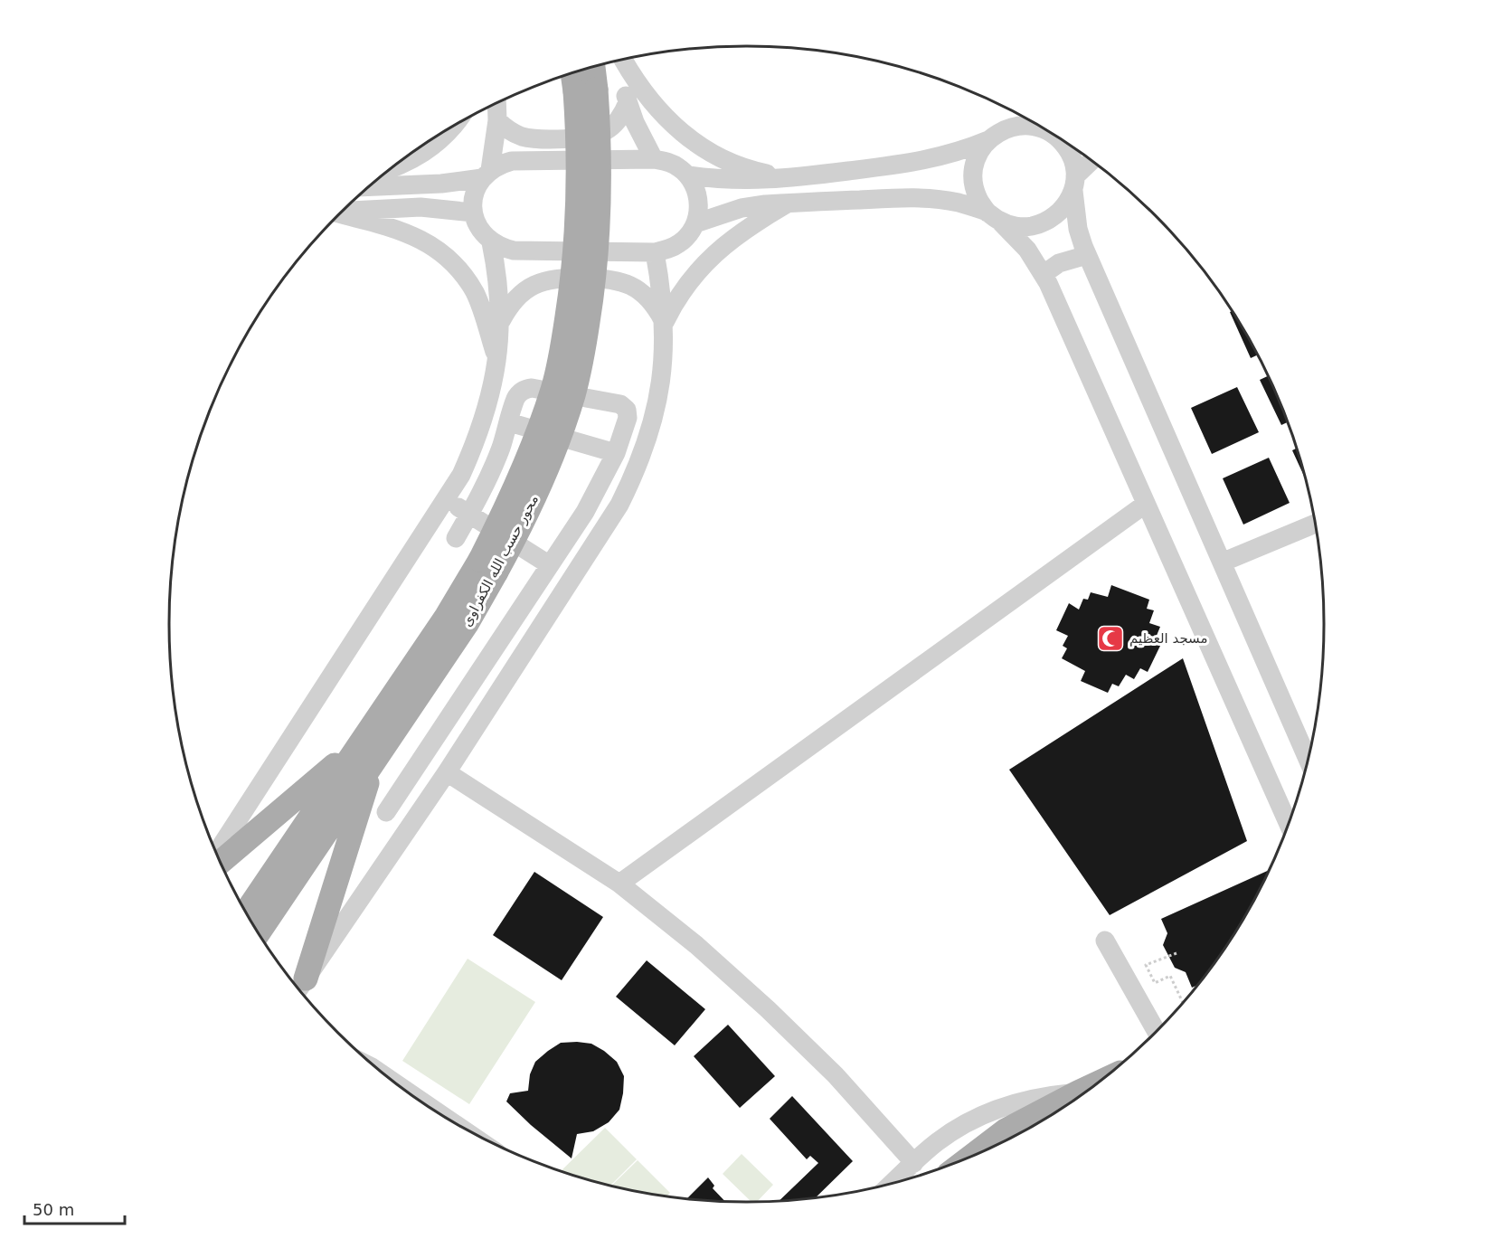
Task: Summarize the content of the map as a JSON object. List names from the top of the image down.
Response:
{
  "streets": {
    "main road": ["محور حسب الله الكفراوى"]
  },
  "places": {
    "mosque": ["مسجد العظيم"]
  },
  "scale_bar": "50 m"
}
